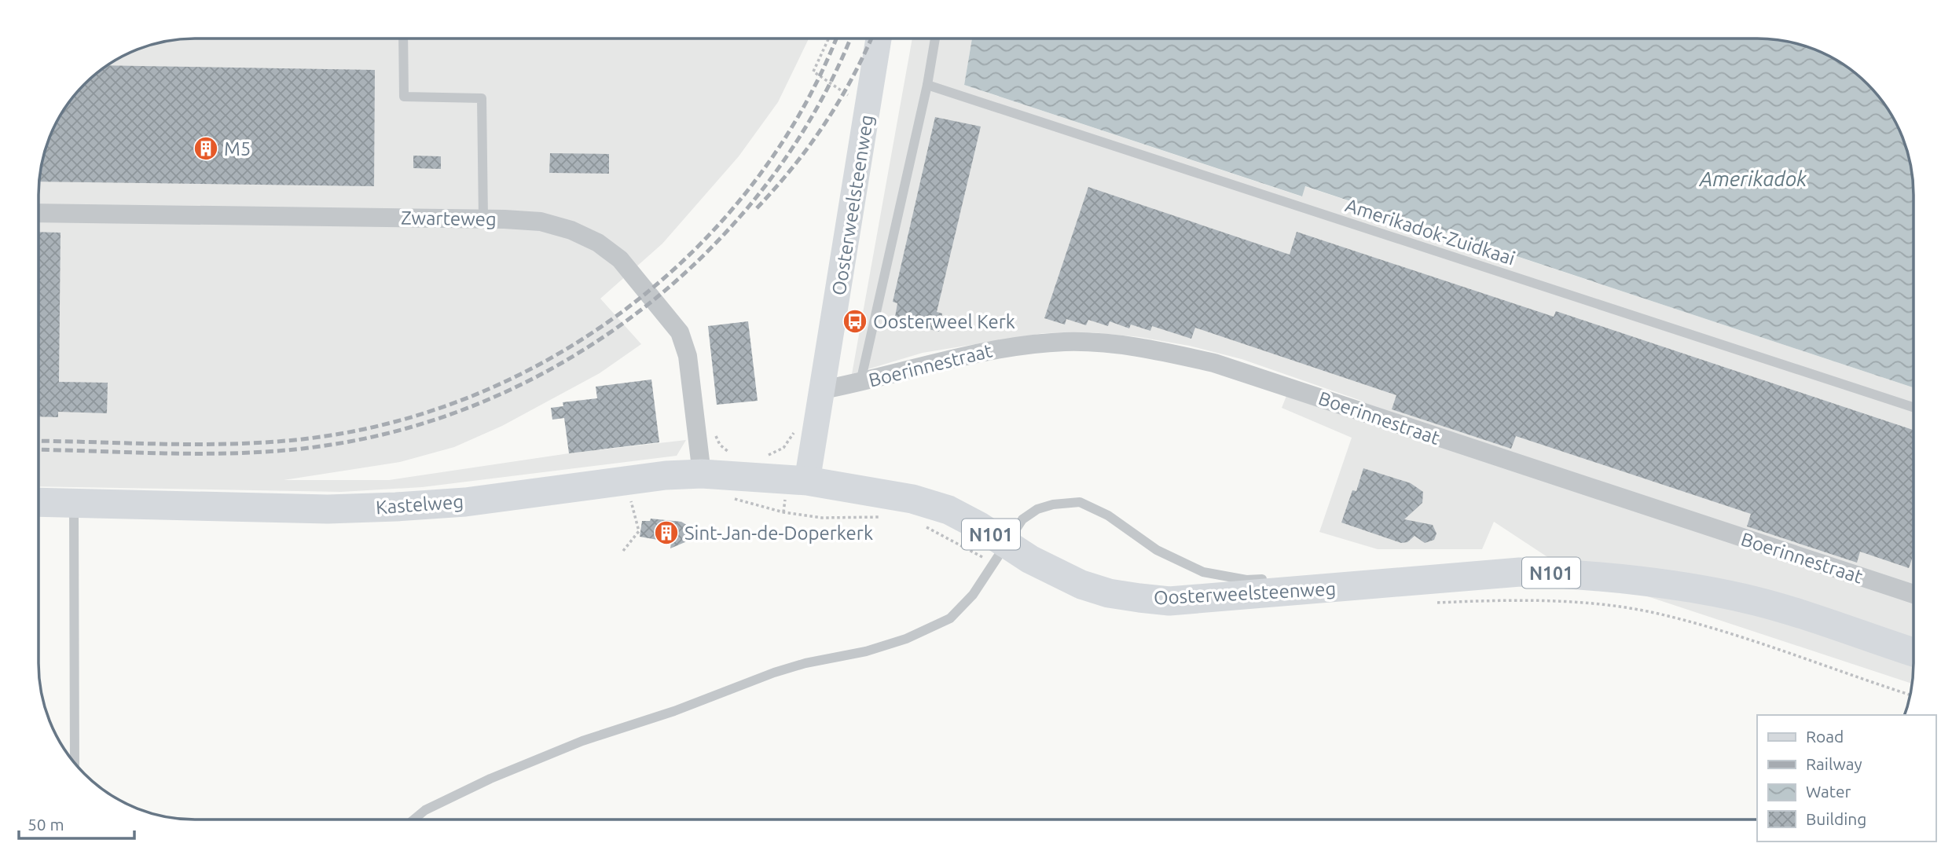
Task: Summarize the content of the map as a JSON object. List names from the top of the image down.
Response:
{
  "streets": {
    "main road": ["Oosterweelsteenweg", "Kastelweg", "N101"],
    "street": ["Zwarteweg", "Boerinnestraat"],
    "lane": ["Amerikadok-Zuidkaai"]
  },
  "crossings": [
    ["Oosterweelsteenweg", "Boerinnestraat"],
    ["Oosterweelsteenweg", "Kastelweg"],
    ["Zwarteweg", "Kastelweg"]
  ],
  "water": ["Amerikadok"],
  "places": {
    "building": ["M5", "Sint-Jan-de-Doperkerk"],
    "bus stop": ["Oosterweel Kerk"]
  },
  "legend": [
    "Road",
    "Railway",
    "Water",
    "Building"
  ],
  "scale_bar": "50 m"
}
